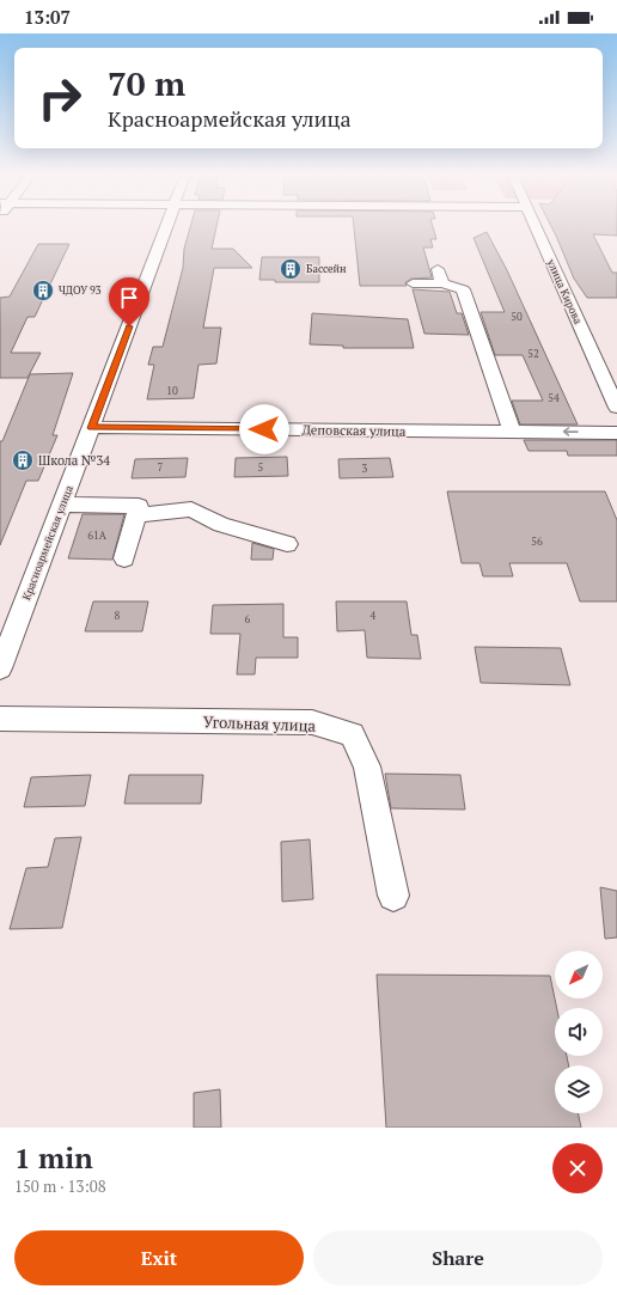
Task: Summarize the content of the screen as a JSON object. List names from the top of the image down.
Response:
{
  "streets": {
    "street": [
      "улица Кирова",
      "Деповская улица",
      "Красноармейская улица",
      "Угольная улица"
    ]
  },
  "crossings": [
    ["Деповская улица", "Красноармейская улица"]
  ],
  "places": {
    "building": ["Бассейн", "ЧДОУ 93", "Школа №34"]
  },
  "house_numbers": [
    "50",
    "52",
    "10",
    "54",
    "7",
    "5",
    "3",
    "61А",
    "56",
    "8",
    "4",
    "6"
  ],
  "north": "bottom left",
  "page": {
    "status": "13:07",
    "turn": ["70 m", "Красноармейская улица"],
    "heading": ["1 min", "150 m · 13:08"],
    "buttons": ["Exit", "Share"]
  }
}
